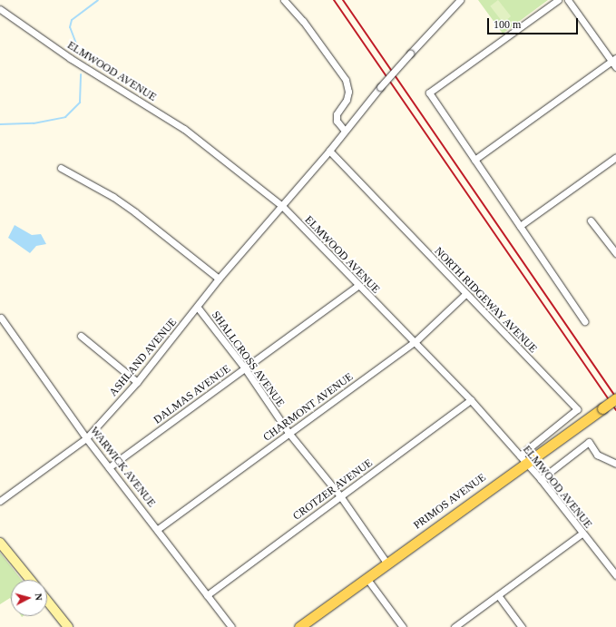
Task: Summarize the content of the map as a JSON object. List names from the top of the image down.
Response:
{
  "streets": {
    "main road": ["PRIMOS AVENUE"],
    "street": [
      "ELMWOOD AVENUE",
      "NORTH RIDGEWAY AVENUE",
      "ASHLAND AVENUE",
      "SHALLCROSS AVENUE",
      "DALMAS AVENUE",
      "CHARMONT AVENUE",
      "WARWICK AVENUE",
      "CROTZER AVENUE"
    ]
  },
  "crossings": [
    ["ELMWOOD AVENUE", "NORTH RIDGEWAY AVENUE"],
    ["ELMWOOD AVENUE", "ASHLAND AVENUE"],
    ["ELMWOOD AVENUE", "DALMAS AVENUE"],
    ["ELMWOOD AVENUE", "CHARMONT AVENUE"],
    ["ELMWOOD AVENUE", "CROTZER AVENUE"],
    ["ELMWOOD AVENUE", "PRIMOS AVENUE"],
    ["NORTH RIDGEWAY AVENUE", "ASHLAND AVENUE"],
    ["NORTH RIDGEWAY AVENUE", "CHARMONT AVENUE"],
    ["NORTH RIDGEWAY AVENUE", "PRIMOS AVENUE"],
    ["ASHLAND AVENUE", "SHALLCROSS AVENUE"],
    ["ASHLAND AVENUE", "WARWICK AVENUE"],
    ["SHALLCROSS AVENUE", "DALMAS AVENUE"],
    ["SHALLCROSS AVENUE", "CHARMONT AVENUE"],
    ["SHALLCROSS AVENUE", "CROTZER AVENUE"],
    ["SHALLCROSS AVENUE", "PRIMOS AVENUE"],
    ["DALMAS AVENUE", "WARWICK AVENUE"],
    ["CHARMONT AVENUE", "WARWICK AVENUE"],
    ["WARWICK AVENUE", "CROTZER AVENUE"]
  ],
  "scale_bar": "100 m",
  "north": "right"
}
